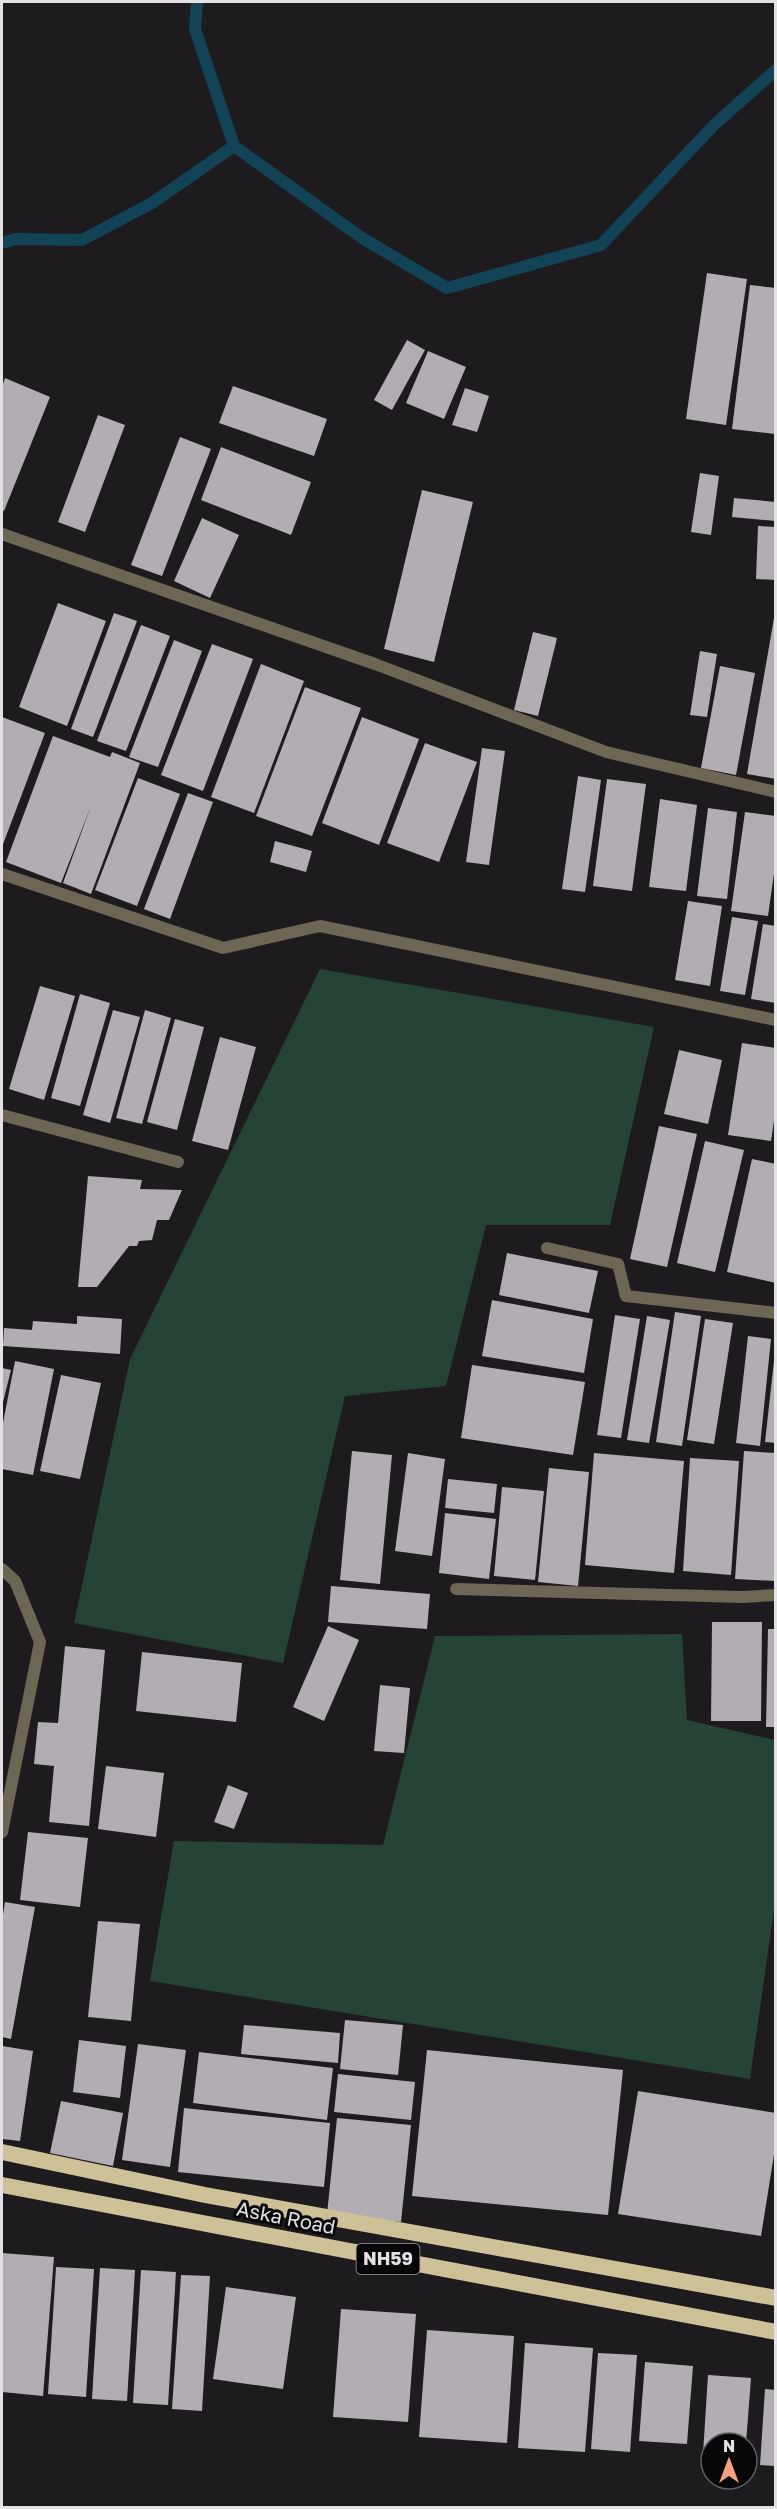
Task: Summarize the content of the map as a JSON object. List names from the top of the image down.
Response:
{
  "streets": {
    "highway": ["Aska Road", "NH59"]
  },
  "north": "top"
}
